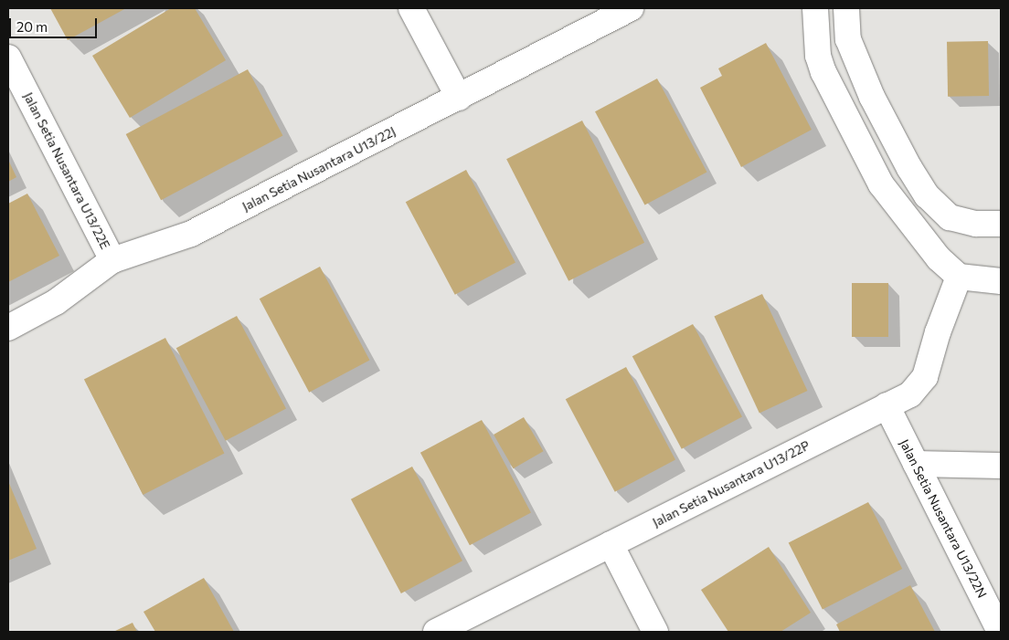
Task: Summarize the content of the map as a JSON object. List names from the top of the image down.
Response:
{
  "streets": {
    "street": [
      "Jalan Setia Nusantara U13/22J",
      "Jalan Setia Nusantara U13/22E",
      "Jalan Setia Nusantara U13/22P",
      "Jalan Setia Nusantara U13/22N"
    ]
  },
  "crossings": [
    ["Jalan Setia Nusantara U13/22J", "Jalan Setia Nusantara U13/22E"],
    ["Jalan Setia Nusantara U13/22P", "Jalan Setia Nusantara U13/22N"]
  ],
  "scale_bar": "20 m"
}
